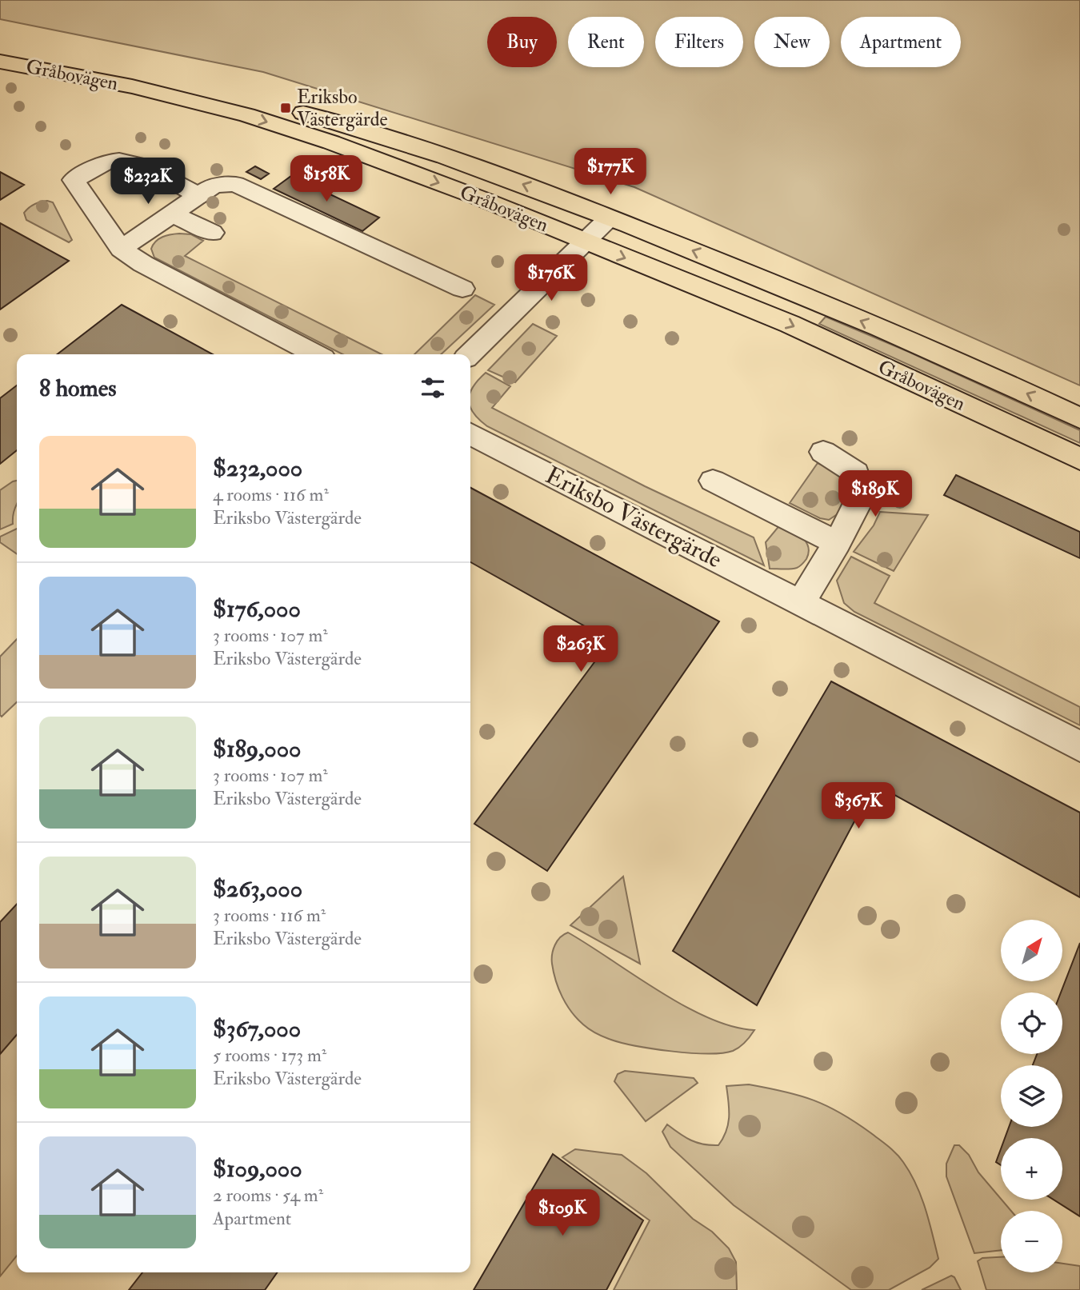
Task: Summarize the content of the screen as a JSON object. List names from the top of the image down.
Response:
{
  "streets": {
    "main road": ["Gråbovägen"],
    "street": ["Eriksbo Västergärde"]
  },
  "places": {
    "transit": ["Eriksbo Västergärde"]
  },
  "north": "top right",
  "page": {
    "chip": [
      "Buy",
      "Rent",
      "Filters",
      "New",
      "Apartment"
    ],
    "price": [
      "$177K",
      "$158K",
      "$232K",
      "$176K",
      "$189K",
      "$263K",
      "$367K",
      "$109K"
    ],
    "heading": "8 homes",
    "list": [
      {
        "name": "$232,000",
        "note": "4 rooms · 116 m² · Eriksbo Västergärde"
      },
      {
        "name": "$176,000",
        "note": "3 rooms · 107 m² · Eriksbo Västergärde"
      },
      {
        "name": "$189,000",
        "note": "3 rooms · 107 m² · Eriksbo Västergärde"
      },
      {
        "name": "$263,000",
        "note": "3 rooms · 116 m² · Eriksbo Västergärde"
      },
      {
        "name": "$367,000",
        "note": "5 rooms · 173 m² · Eriksbo Västergärde"
      },
      {
        "name": "$109,000",
        "note": "2 rooms · 54 m² · Apartment"
      }
    ],
    "map_buttons": ["+", "−"]
  }
}
